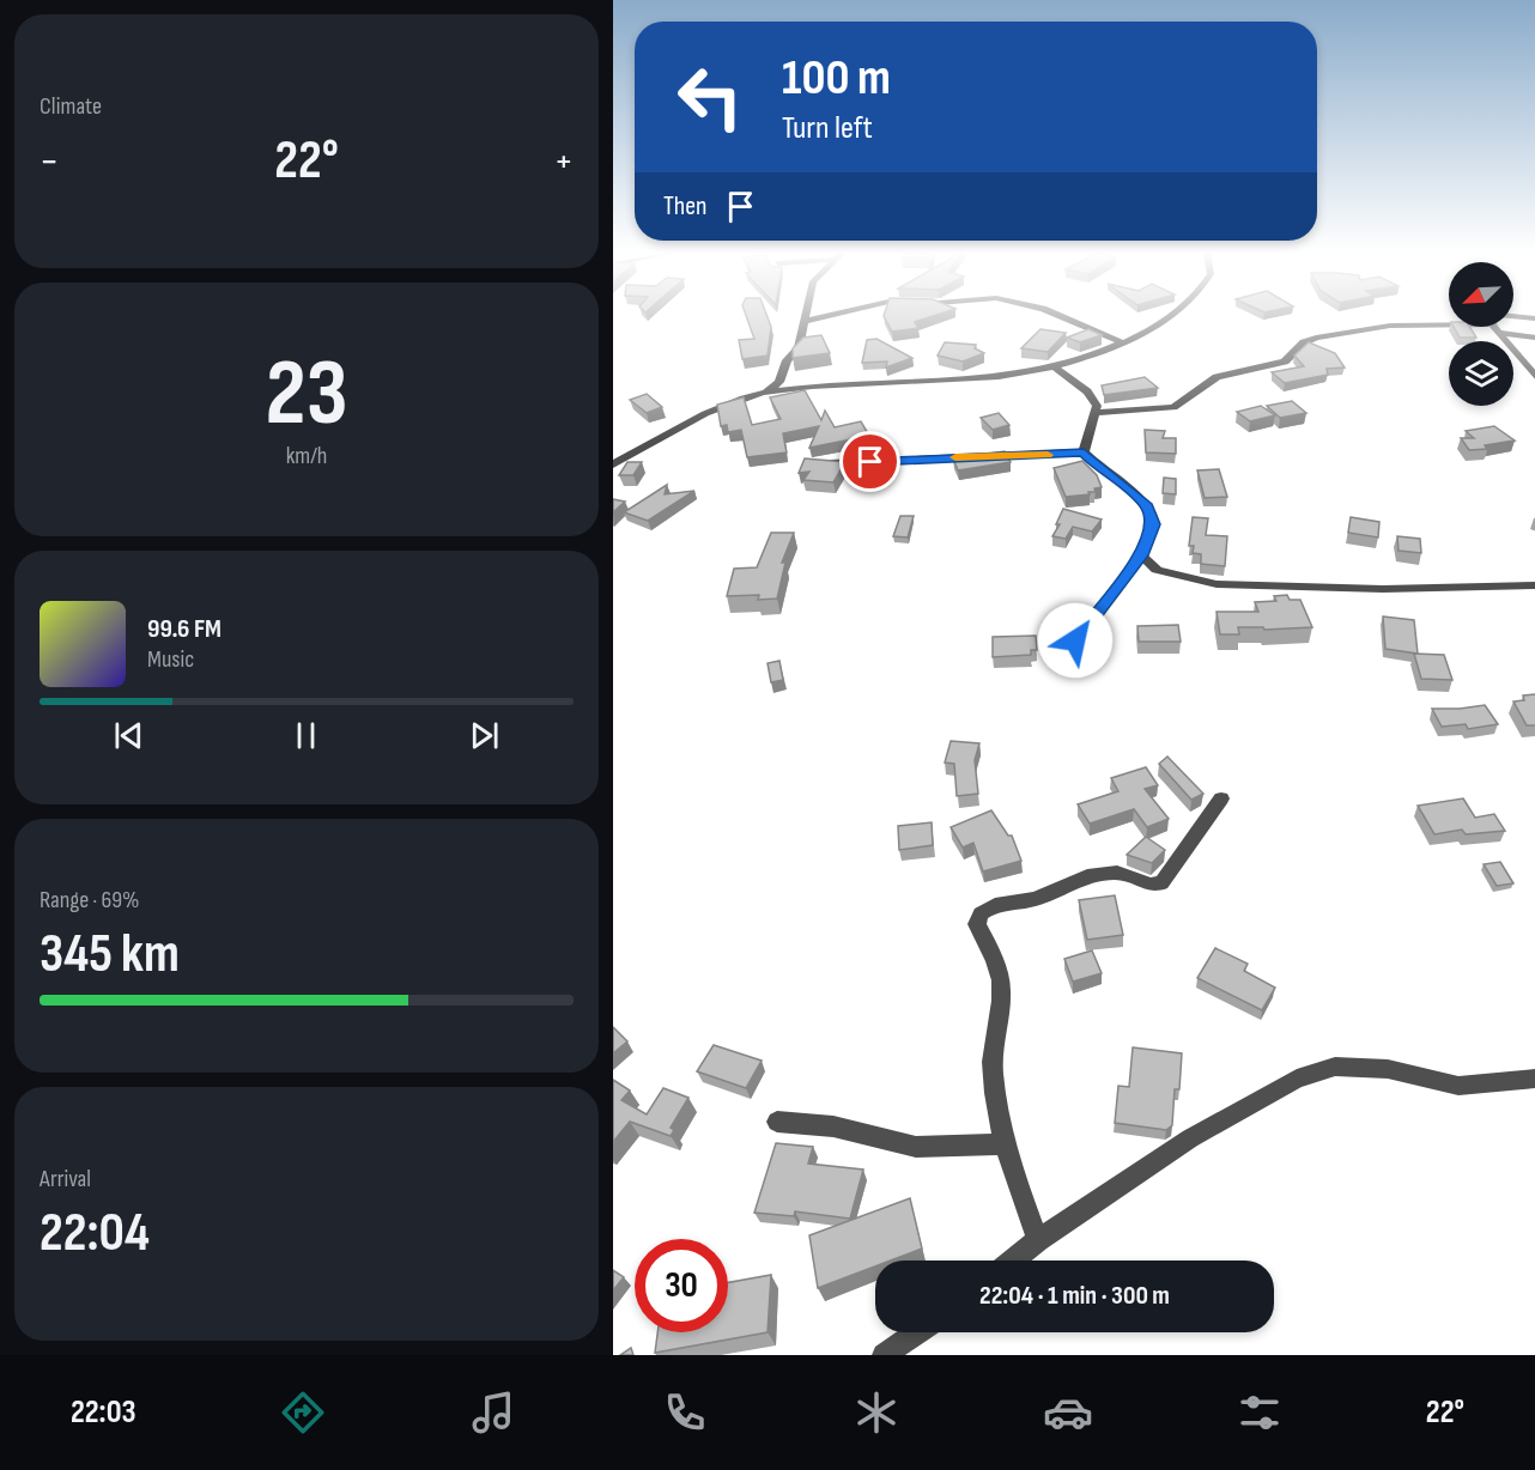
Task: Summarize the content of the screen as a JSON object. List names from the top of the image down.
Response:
{
  "north": "bottom left",
  "page": {
    "tile": [
      "Climate",
      ["23", "km/h"],
      ["Range · 69%", "345 km"],
      ["Arrival", "22:04"]
    ],
    "turn": ["100 m", "Turn left"],
    "heat": ["−", "22°", "+"],
    "then": "Then",
    "song": ["99.6 FM", "Music"],
    "limit": "30",
    "trip": "22:04 · 1 min · 300 m",
    "tabs": ["22:03", "22°"]
  }
}
